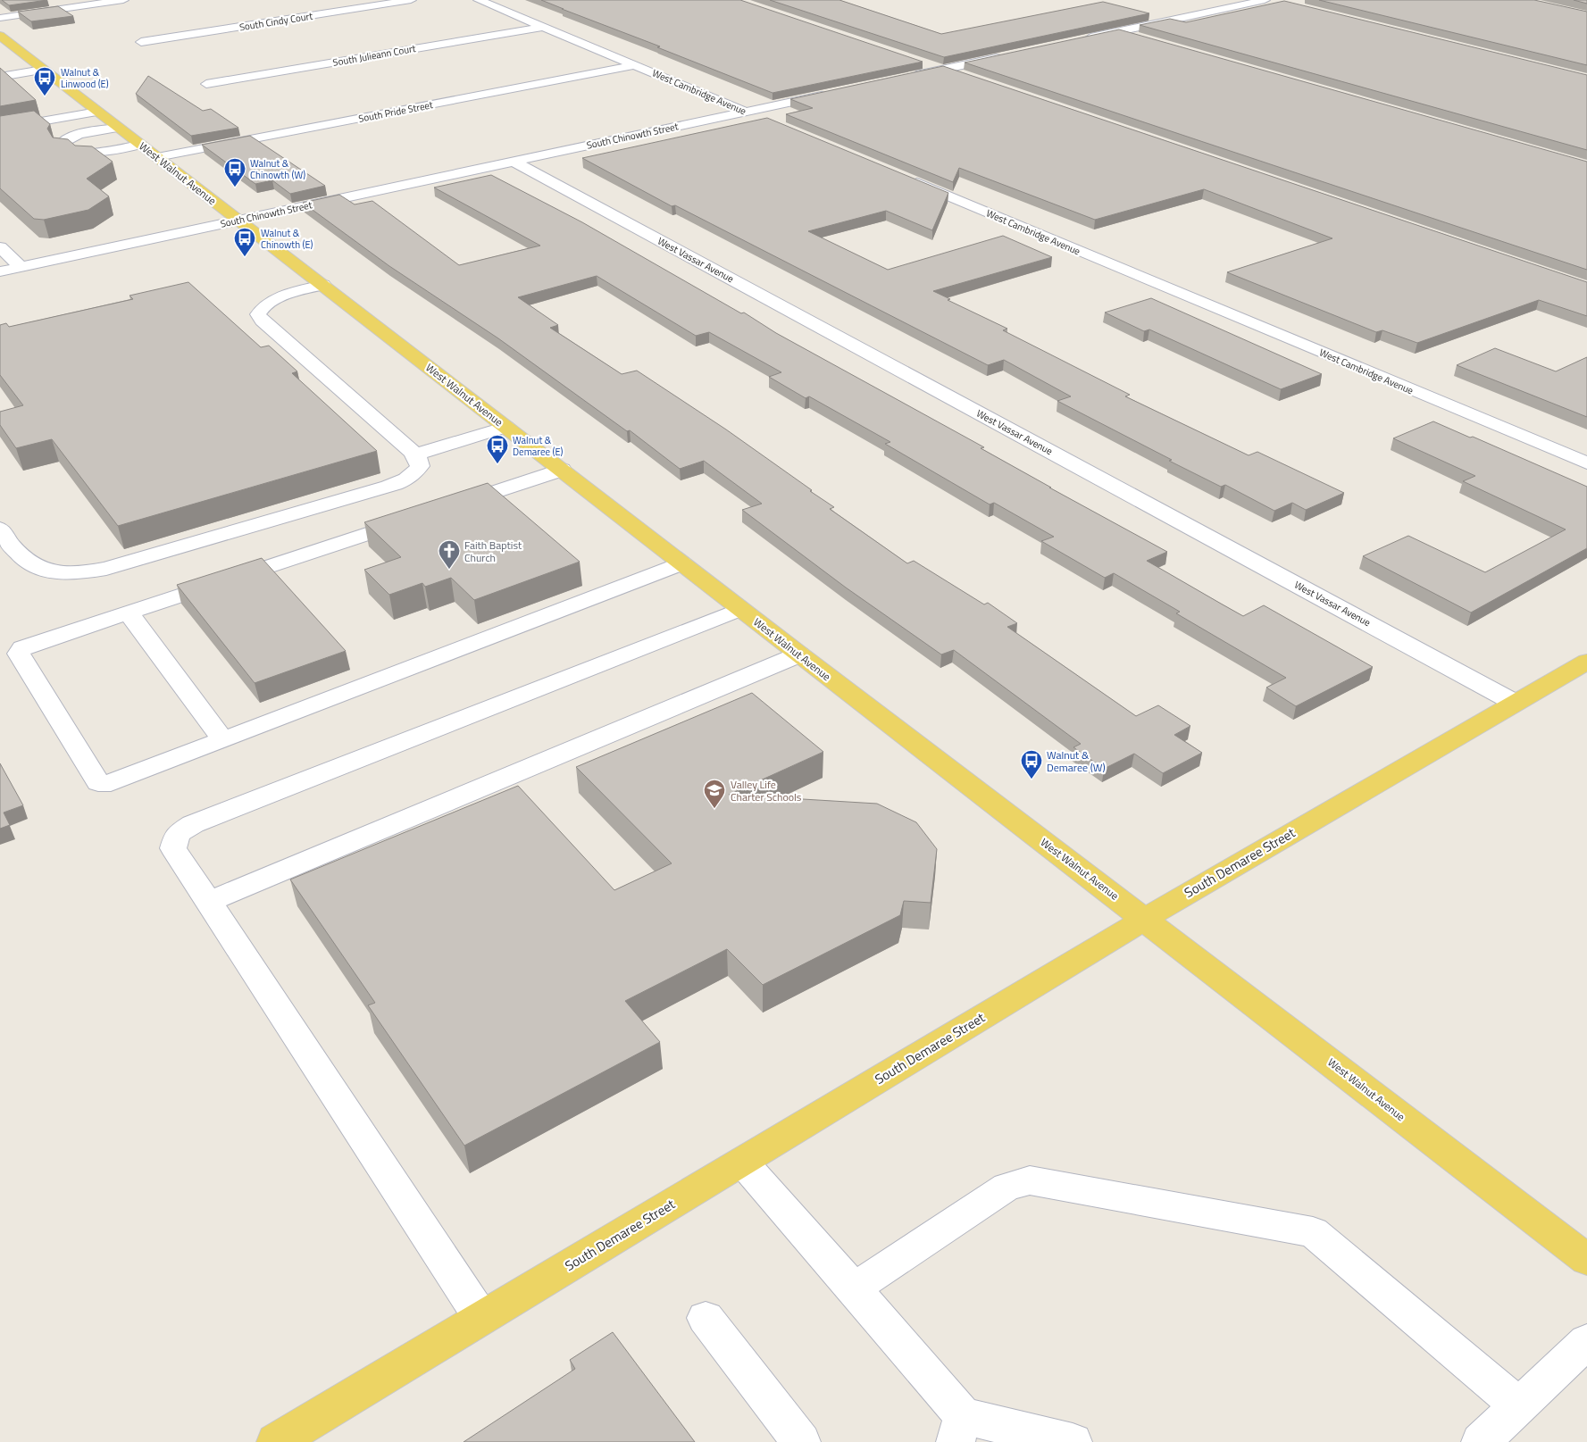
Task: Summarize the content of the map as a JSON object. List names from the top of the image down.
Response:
{
  "streets": {
    "main road": ["West Walnut Avenue", "South Demaree Street"],
    "street": [
      "South Cindy Court",
      "South Julieann Court",
      "West Cambridge Avenue",
      "South Pride Street",
      "South Chinowth Street",
      "West Vassar Avenue"
    ]
  },
  "crossings": [
    ["South Julieann Court", "West Cambridge Avenue"],
    ["West Cambridge Avenue", "South Pride Street"],
    ["West Cambridge Avenue", "South Chinowth Street"],
    ["South Pride Street", "West Walnut Avenue"],
    ["South Chinowth Street", "West Walnut Avenue"],
    ["South Chinowth Street", "West Vassar Avenue"],
    ["West Walnut Avenue", "South Demaree Street"],
    ["West Vassar Avenue", "South Demaree Street"]
  ],
  "places": {
    "bus stop": [
      "Walnut & Linwood (E)",
      "Walnut & Chinowth (W)",
      "Walnut & Chinowth (E)",
      "Walnut & Demaree (E)",
      "Walnut & Demaree (W)"
    ],
    "church": ["Faith Baptist Church"],
    "school or university": ["Valley Life Charter Schools"]
  }
}
